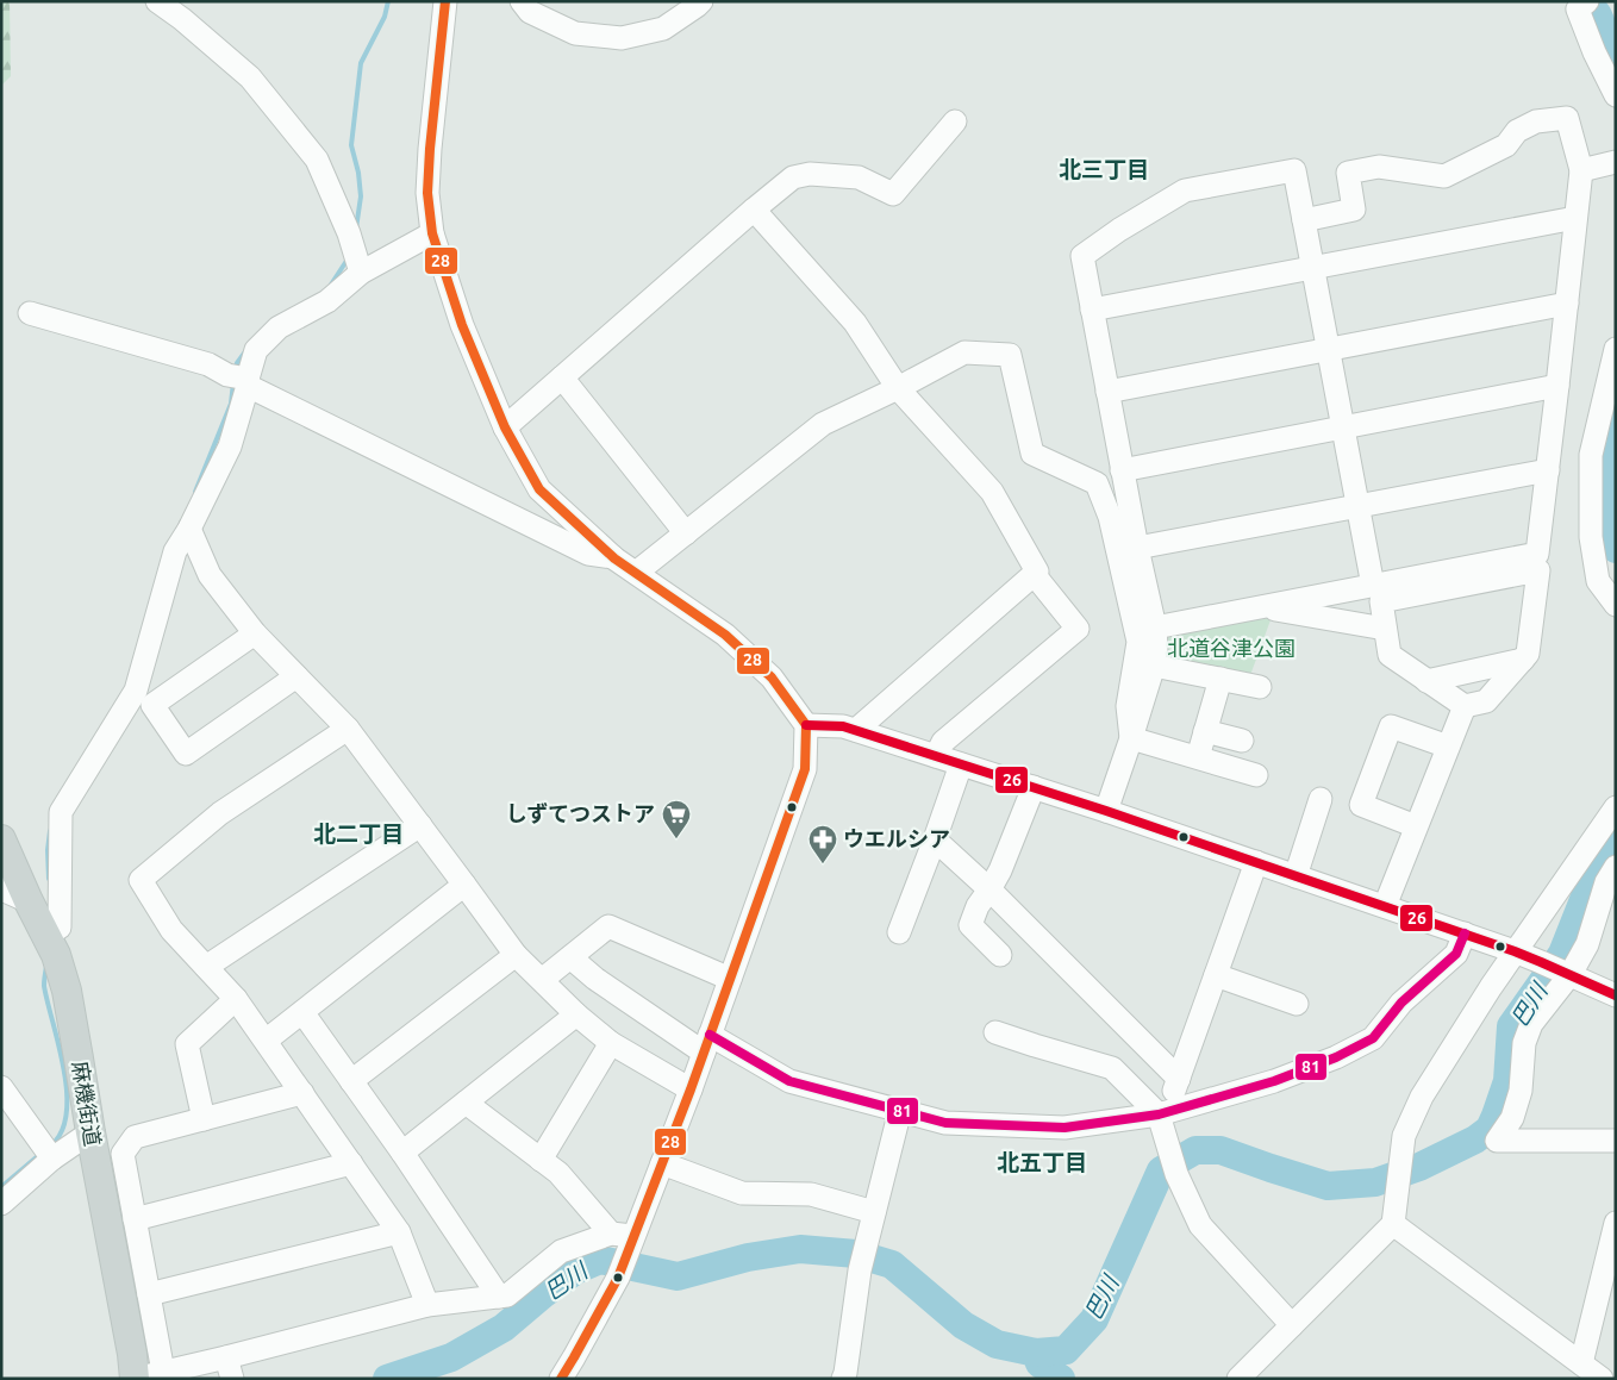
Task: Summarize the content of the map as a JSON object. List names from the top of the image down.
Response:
{
  "streets": {
    "main road": ["麻機街道"]
  },
  "districts": ["北三丁目", "北二丁目", "北五丁目"],
  "water": ["巴川"],
  "parks": ["北道谷津公園"],
  "places": {
    "supermarket": ["しずてつストア"],
    "pharmacy": ["ウエルシア"]
  },
  "lines": ["transit line 28", "transit line 26", "transit line 81"]
}
